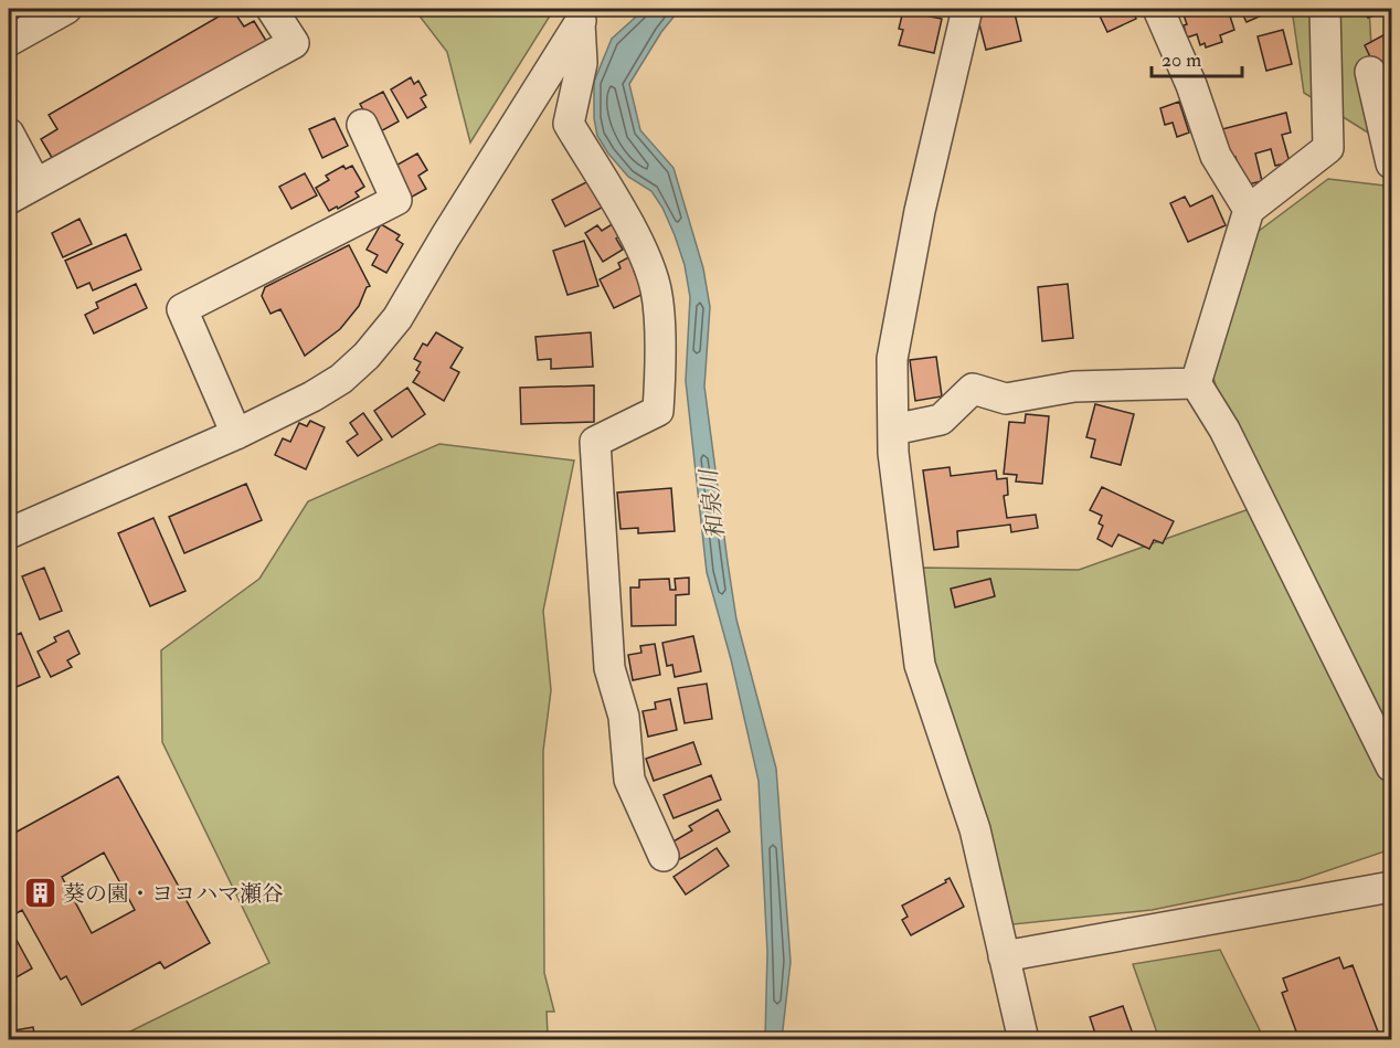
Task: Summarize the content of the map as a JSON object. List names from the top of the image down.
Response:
{
  "water": ["和泉川"],
  "places": {
    "building": ["葵の園・ヨコハマ瀬谷"]
  },
  "scale_bar": "20 m"
}
